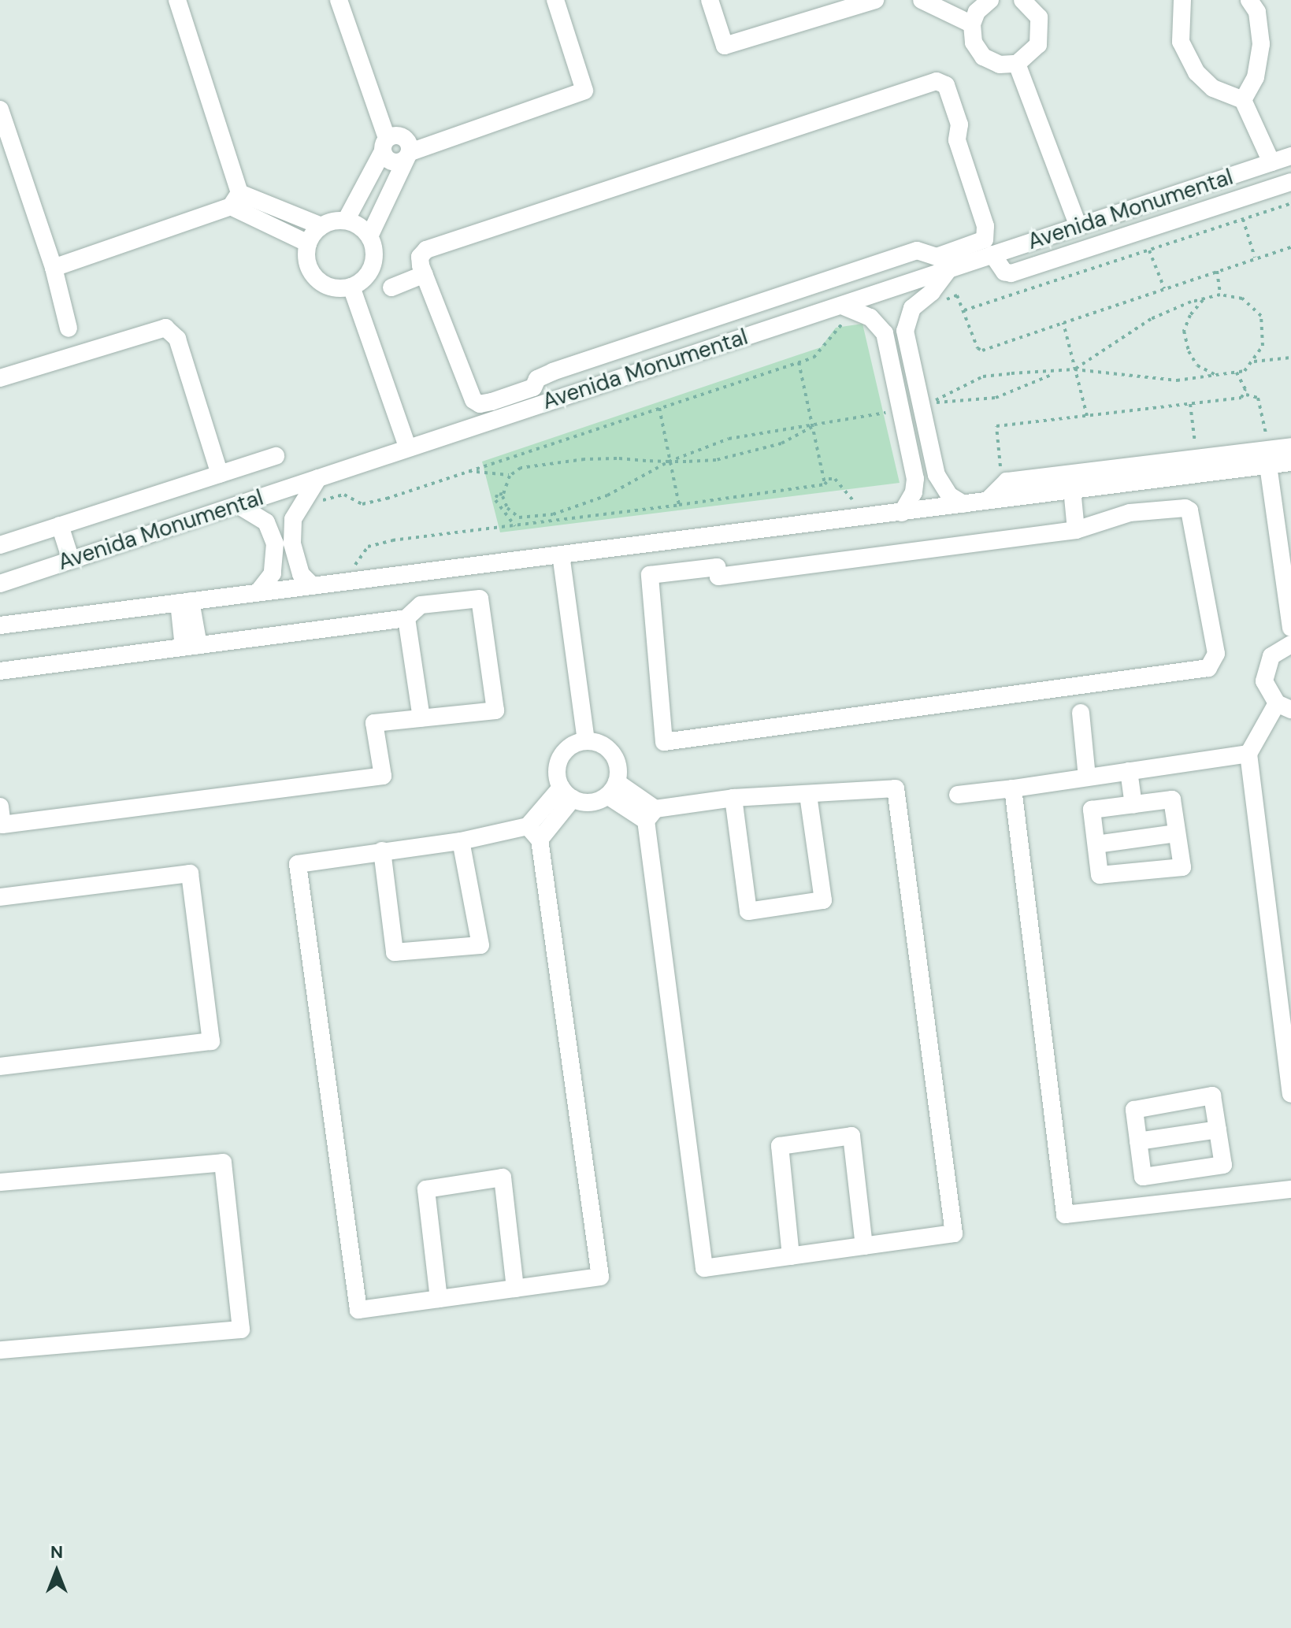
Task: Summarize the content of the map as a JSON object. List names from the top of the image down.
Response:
{
  "streets": {
    "street": ["Avenida Monumental"]
  },
  "north": "top"
}
